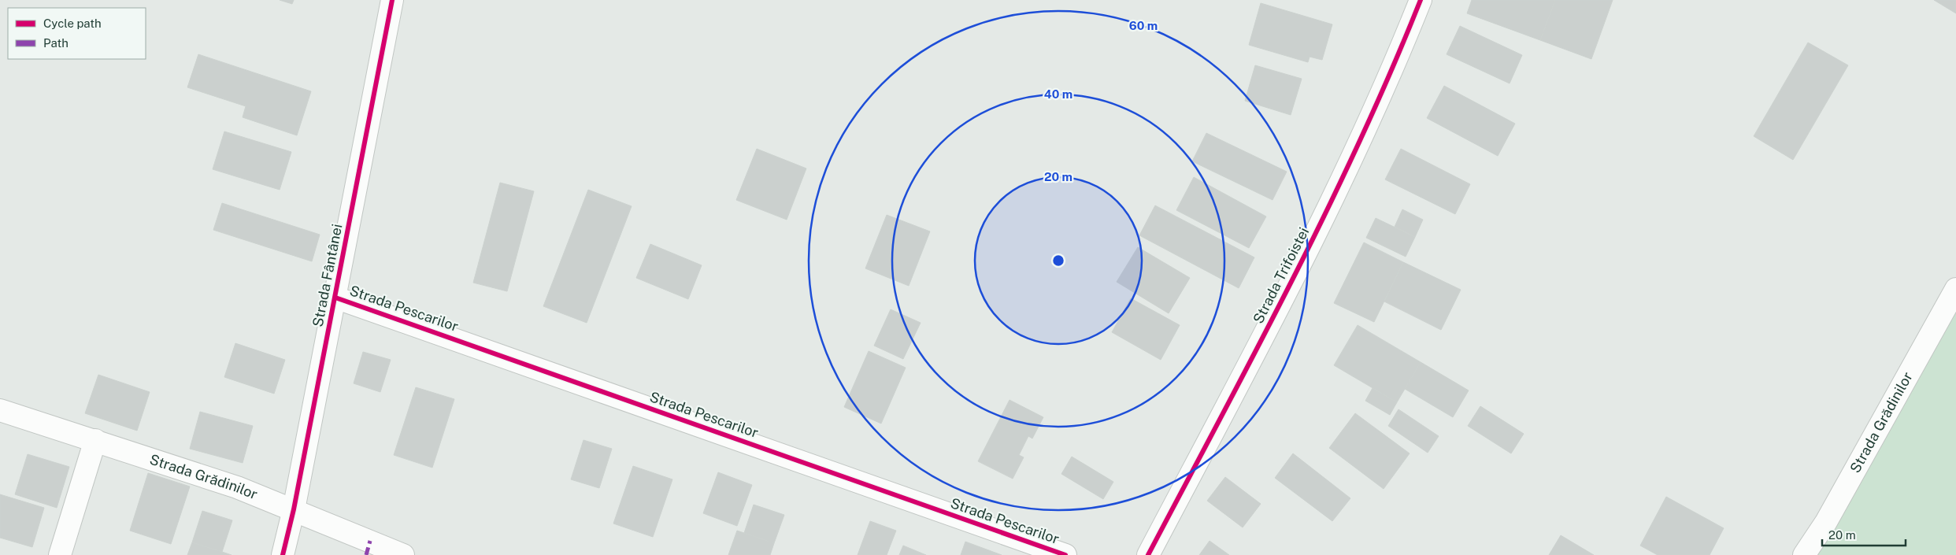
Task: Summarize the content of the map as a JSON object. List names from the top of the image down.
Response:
{
  "streets": {
    "street": [
      "Strada Fântânei",
      "Strada Trifoistei",
      "Strada Pescarilor",
      "Strada Grădinilor"
    ]
  },
  "crossings": [
    ["Strada Fântânei", "Strada Pescarilor"],
    ["Strada Fântânei", "Strada Grădinilor"]
  ],
  "legend": ["Cycle path", "Path"],
  "scale_bar": "20 m",
  "rings": ["60 m", "40 m", "20 m"]
}
